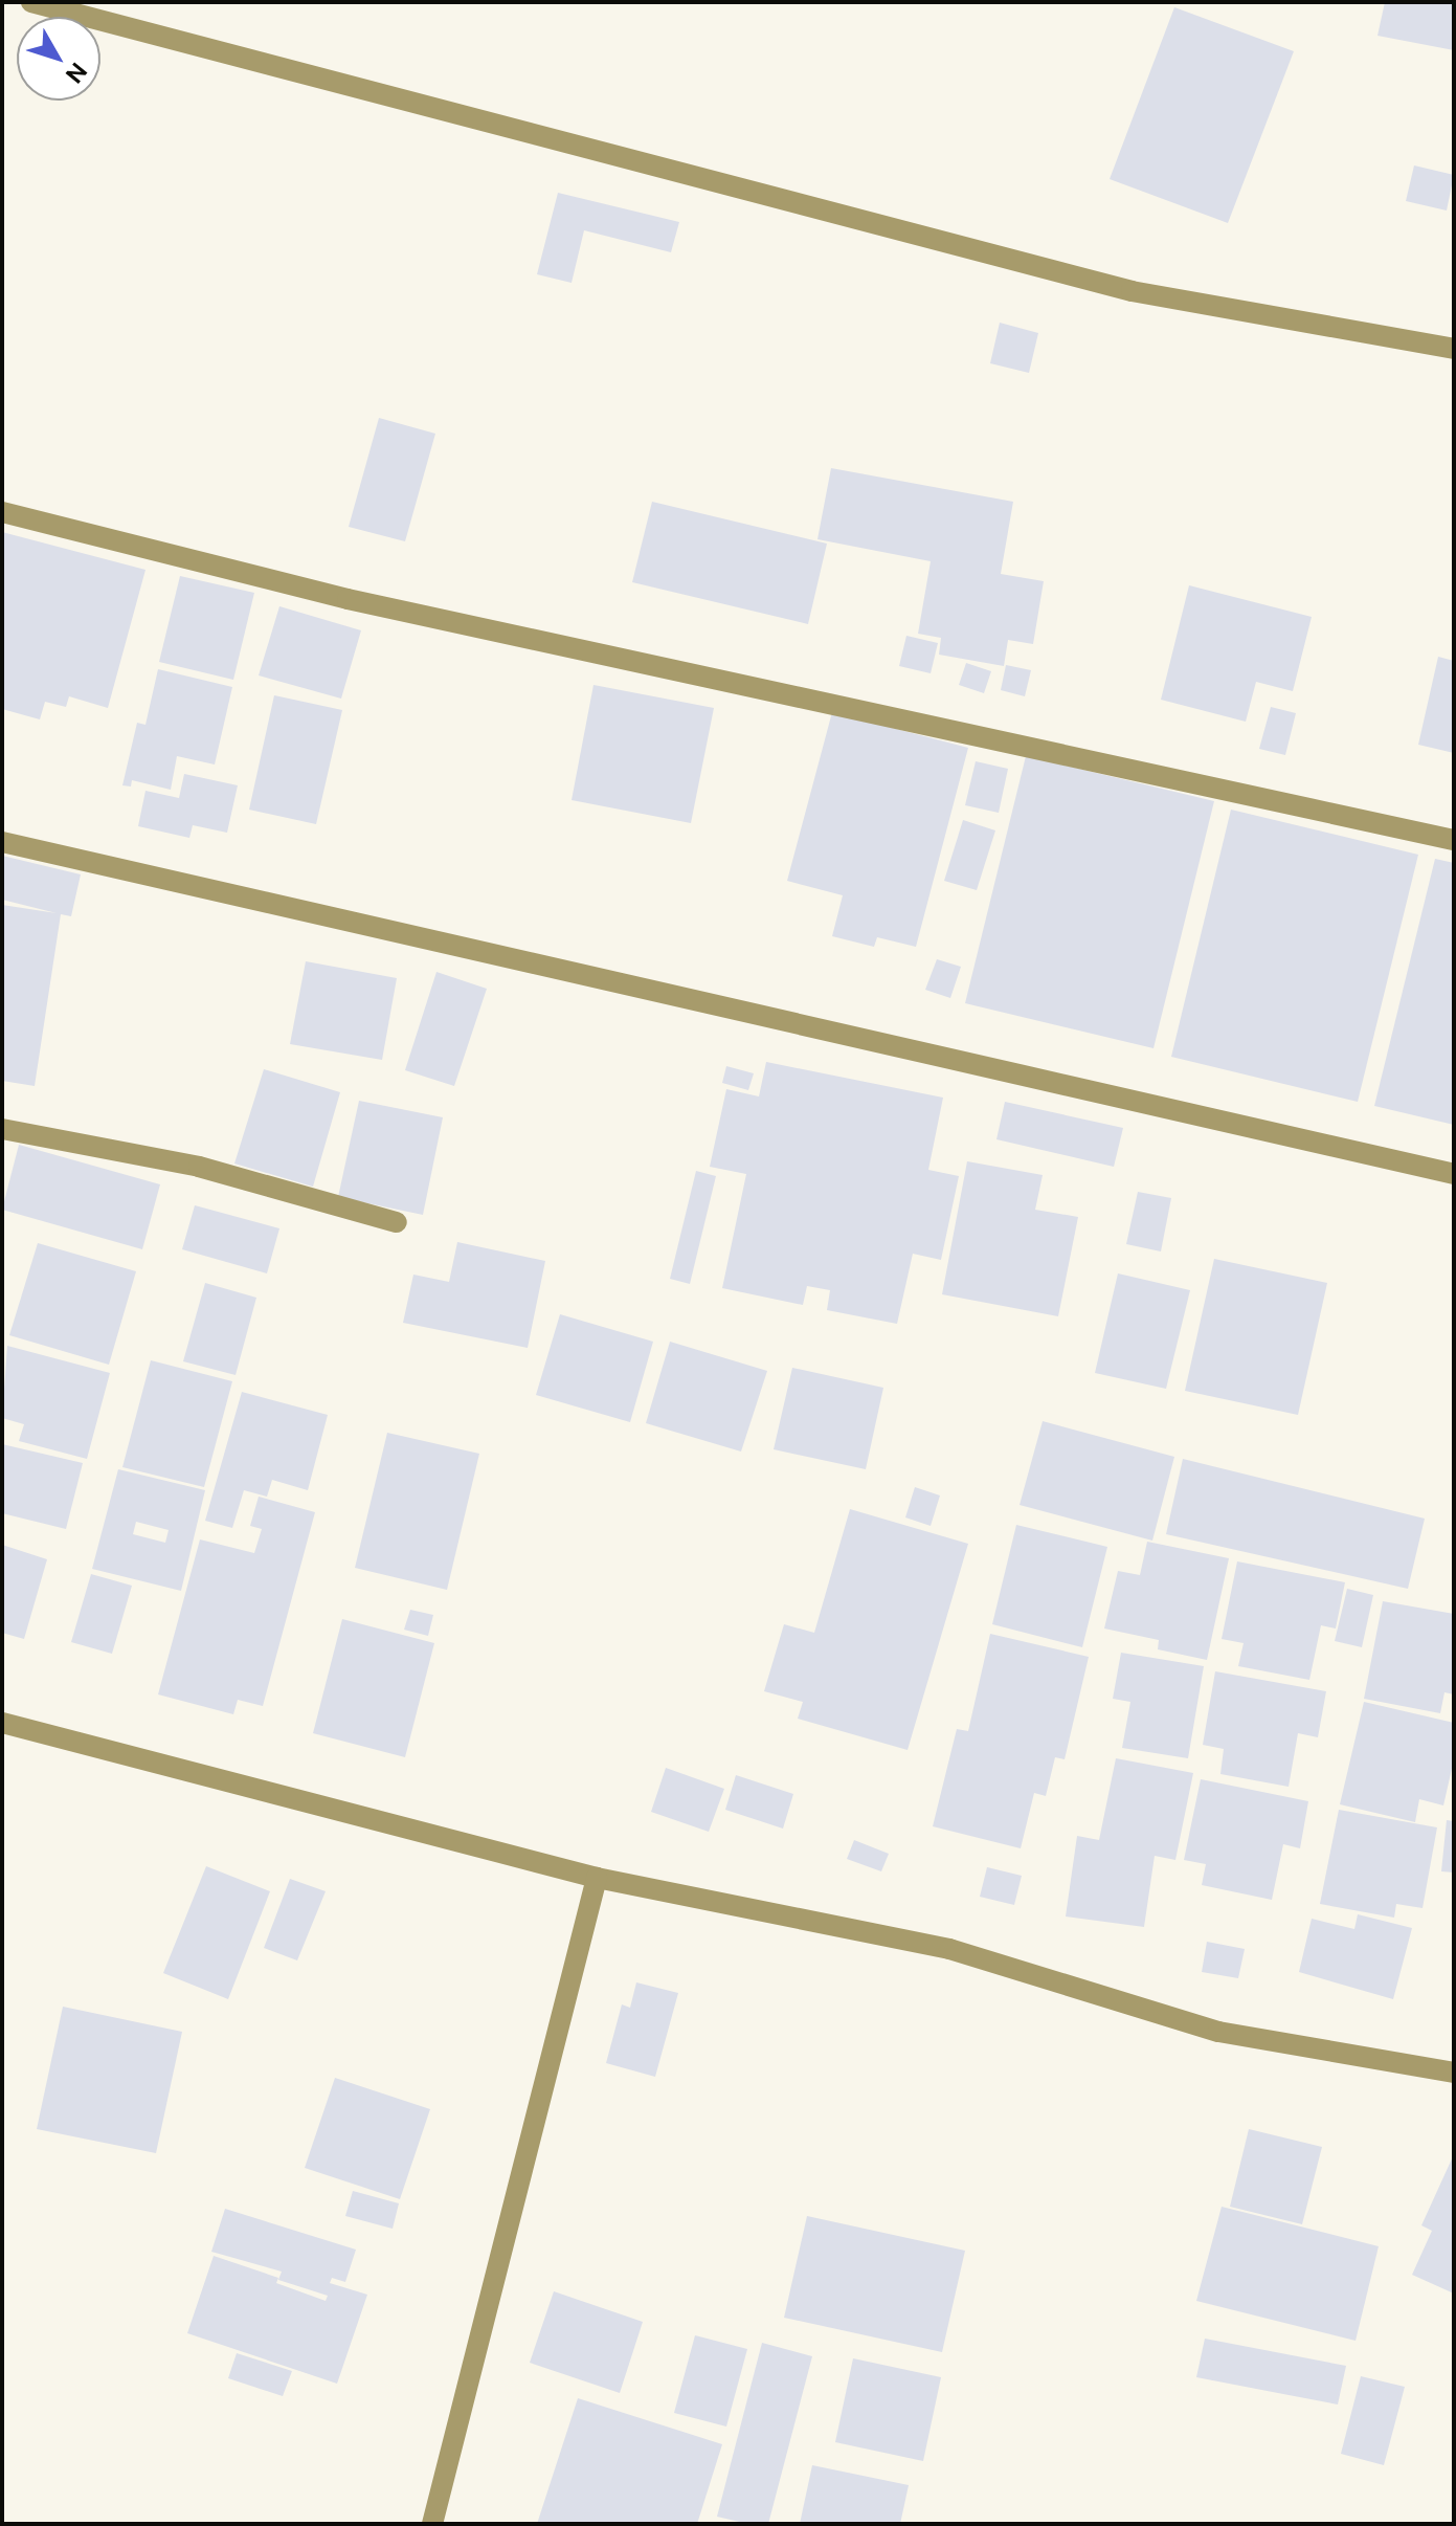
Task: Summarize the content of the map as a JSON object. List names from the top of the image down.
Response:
{
  "north": "bottom right"
}
